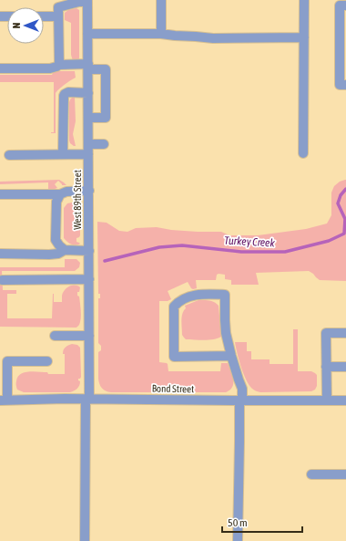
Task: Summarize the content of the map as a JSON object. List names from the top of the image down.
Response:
{
  "streets": {
    "street": ["West 89th Street", "Bond Street"]
  },
  "crossings": [
    ["West 89th Street", "Bond Street"]
  ],
  "water": ["Turkey Creek"],
  "scale_bar": "50 m",
  "north": "left"
}
